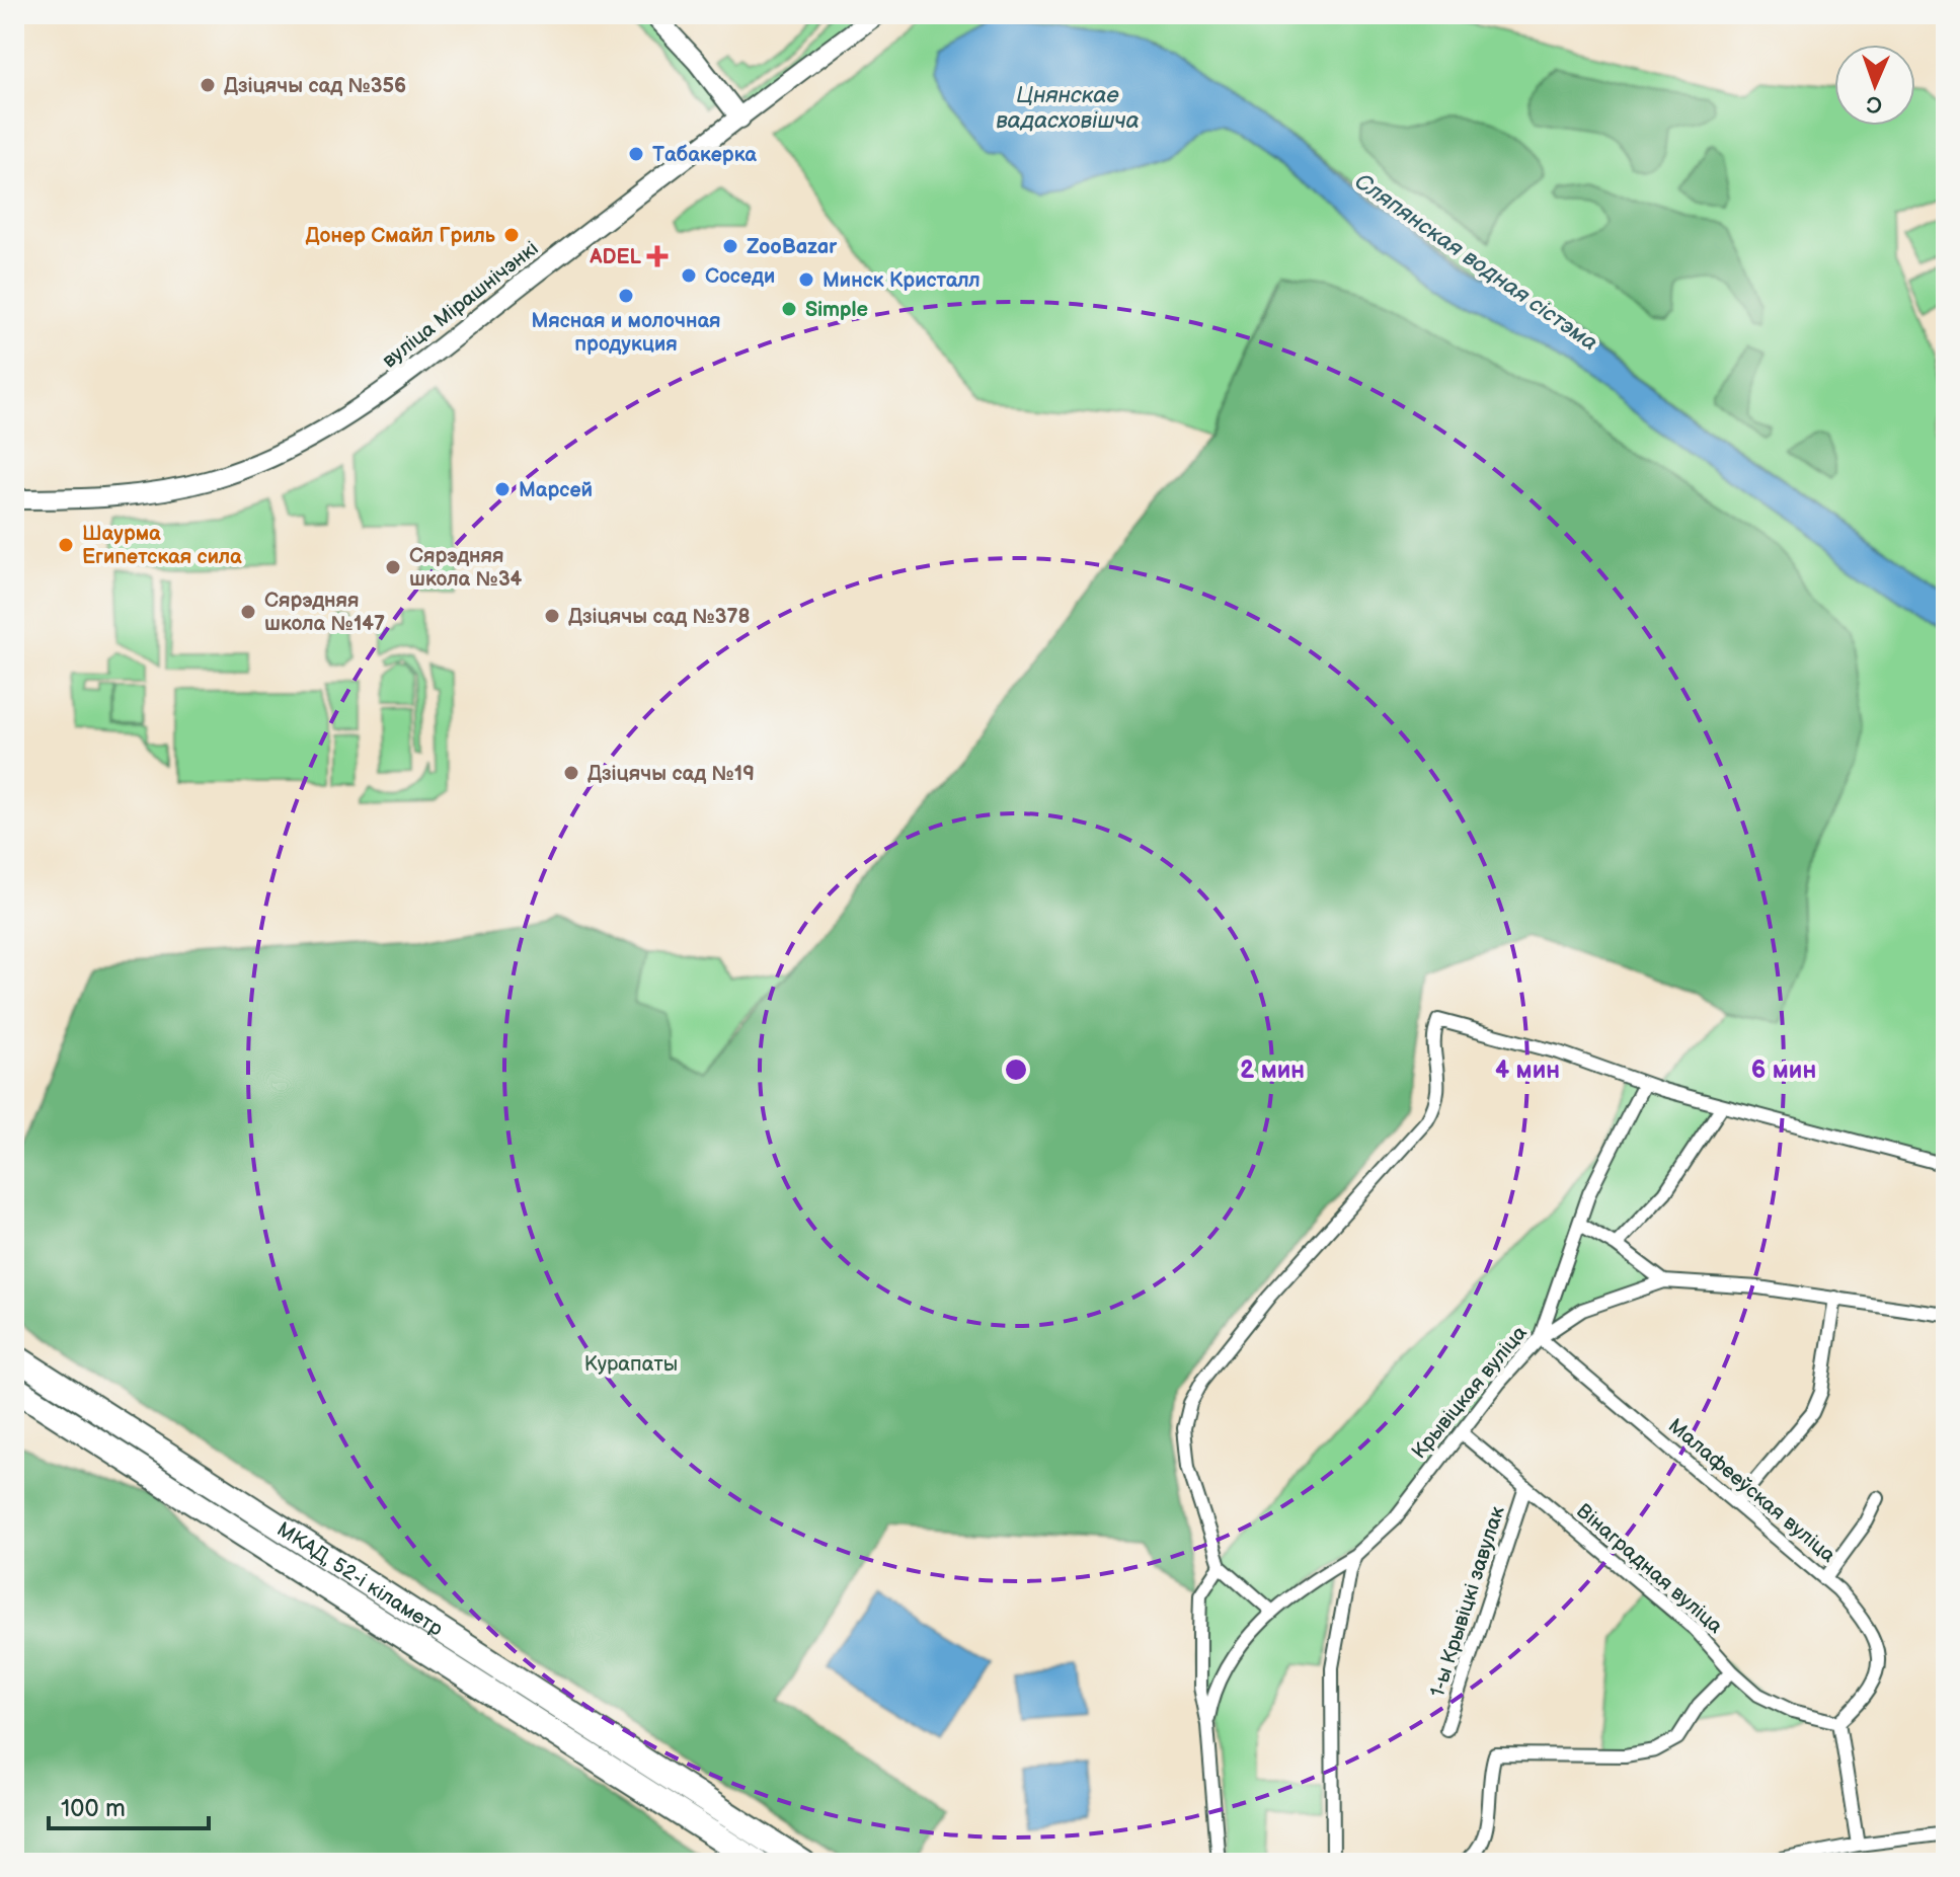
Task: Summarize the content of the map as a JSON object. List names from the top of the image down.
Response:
{
  "streets": {
    "highway": ["МКАД, 52-і кіламетр"],
    "main road": ["вуліца Мірашнічэнкі"],
    "street": [
      "Крывіцкая вуліца",
      "Малафееўская вуліца",
      "Вінаградная вуліца",
      "1-ы Крывіцкі завулак"
    ]
  },
  "crossings": [
    ["Крывіцкая вуліца", "Малафееўская вуліца"],
    ["Крывіцкая вуліца", "Вінаградная вуліца"],
    ["Малафееўская вуліца", "Вінаградная вуліца"],
    ["Вінаградная вуліца", "1-ы Крывіцкі завулак"]
  ],
  "water": ["Цнянскае вадасховішча", "Сляпянская водная сістэма"],
  "parks": ["Курапаты"],
  "places": {
    "other": [
      "Дзіцячы сад №356",
      "Табакерка",
      "Донер Смайл Гриль",
      "ZooBazar",
      "Соседи",
      "Минск Кристалл",
      "Мясная и молочная продукция",
      "Simple",
      "Марсей",
      "Шаурма Египетская сила",
      "Сярэдняя школа №34",
      "Сярэдняя школа №147",
      "Дзіцячы сад №378",
      "Дзіцячы сад №19"
    ],
    "health": ["ADEL"]
  },
  "scale_bar": "100 m",
  "north": "bottom",
  "rings": ["2 мин", "4 мин", "6 мин"]
}
